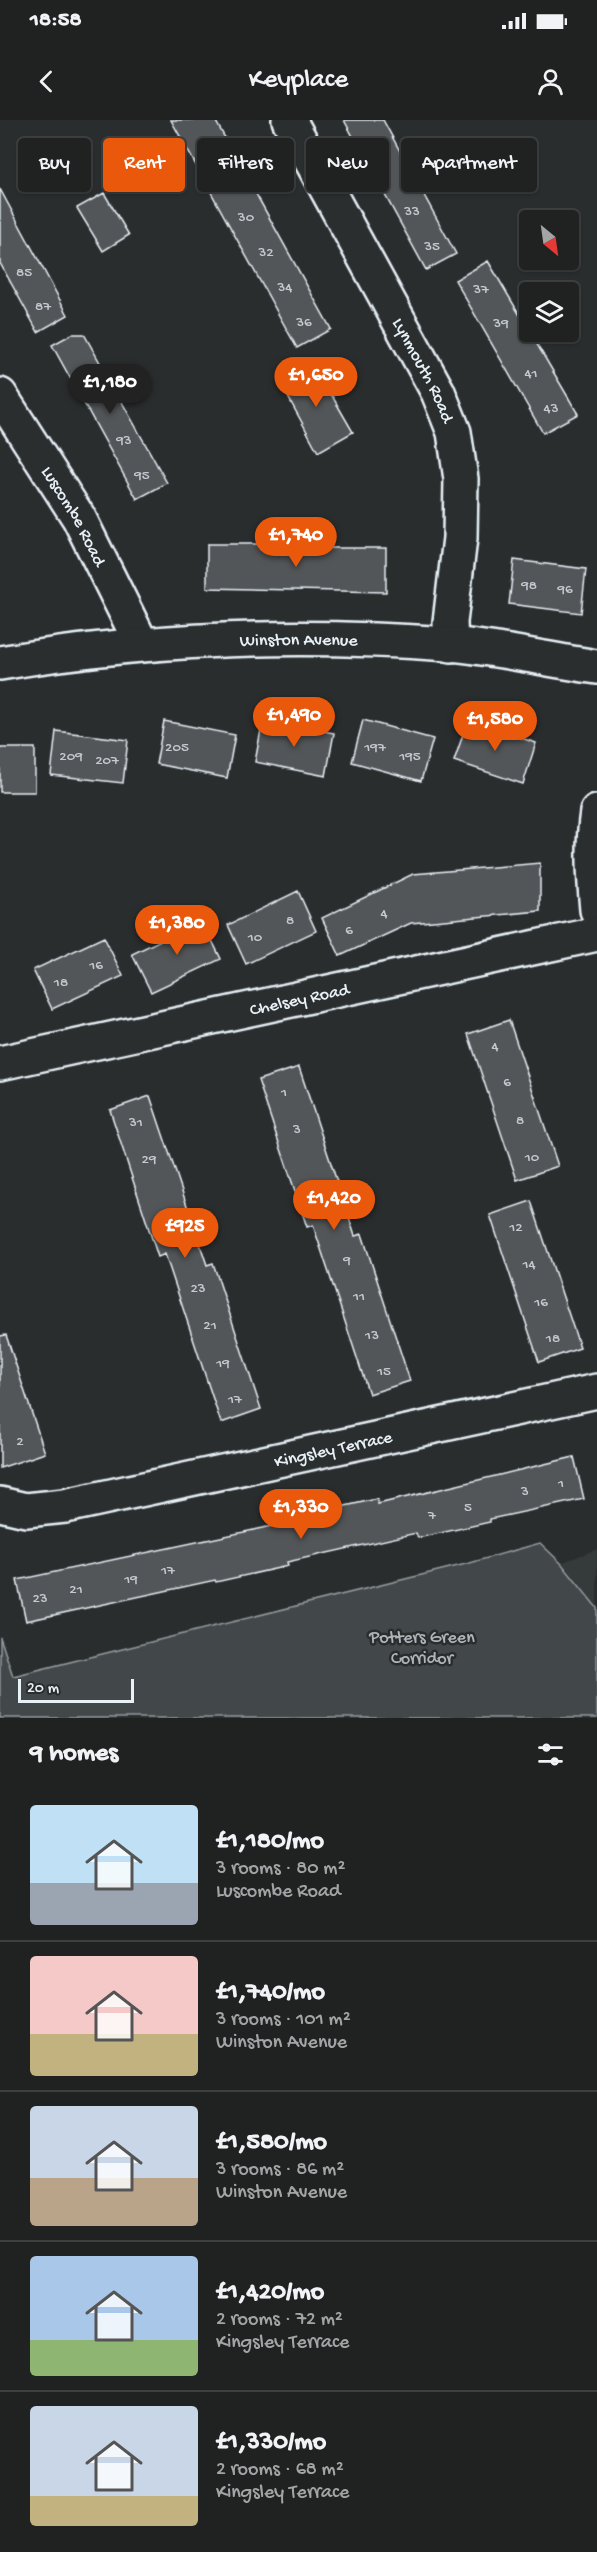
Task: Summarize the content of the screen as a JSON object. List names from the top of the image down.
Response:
{
  "streets": {
    "street": [
      "Lynmouth Road",
      "Luscombe Road",
      "Winston Avenue",
      "Chelsey Road",
      "Kingsley Terrace"
    ]
  },
  "crossings": [
    ["Lynmouth Road", "Winston Avenue"],
    ["Luscombe Road", "Winston Avenue"]
  ],
  "parks": ["Potters Green Corridor"],
  "house_numbers": [
    "33",
    "30",
    "35",
    "32",
    "85",
    "34",
    "37",
    "87",
    "36",
    "39",
    "41",
    "43",
    "93",
    "95",
    "98",
    "96",
    "205",
    "197",
    "209",
    "195",
    "207",
    "4",
    "8",
    "6",
    "10",
    "16",
    "18",
    "4",
    "6",
    "1",
    "8",
    "31",
    "3",
    "10",
    "29",
    "12",
    "9",
    "14",
    "23",
    "11",
    "16",
    "21",
    "13",
    "18",
    "19",
    "15",
    "17",
    "2",
    "1",
    "3",
    "5",
    "7",
    "17",
    "19",
    "21",
    "23"
  ],
  "scale_bar": "20 m",
  "north": "bottom right",
  "page": {
    "status": "18:58",
    "header": "Keyplace",
    "chip": [
      "Buy",
      "Rent",
      "Filters",
      "New",
      "Apartment"
    ],
    "price": [
      "£1,650",
      "£1,180",
      "£1,740",
      "£1,490",
      "£1,580",
      "£1,380",
      "£1,420",
      "£925",
      "£1,330"
    ],
    "scale": "20 m",
    "heading": "9 homes",
    "list": [
      {
        "name": "£1,180/mo",
        "note": "3 rooms · 80 m² · Luscombe Road"
      },
      {
        "name": "£1,740/mo",
        "note": "3 rooms · 101 m² · Winston Avenue"
      },
      {
        "name": "£1,580/mo",
        "note": "3 rooms · 86 m² · Winston Avenue"
      },
      {
        "name": "£1,420/mo",
        "note": "2 rooms · 72 m² · Kingsley Terrace"
      },
      {
        "name": "£1,330/mo",
        "note": "2 rooms · 68 m² · Kingsley Terrace"
      }
    ]
  }
}
